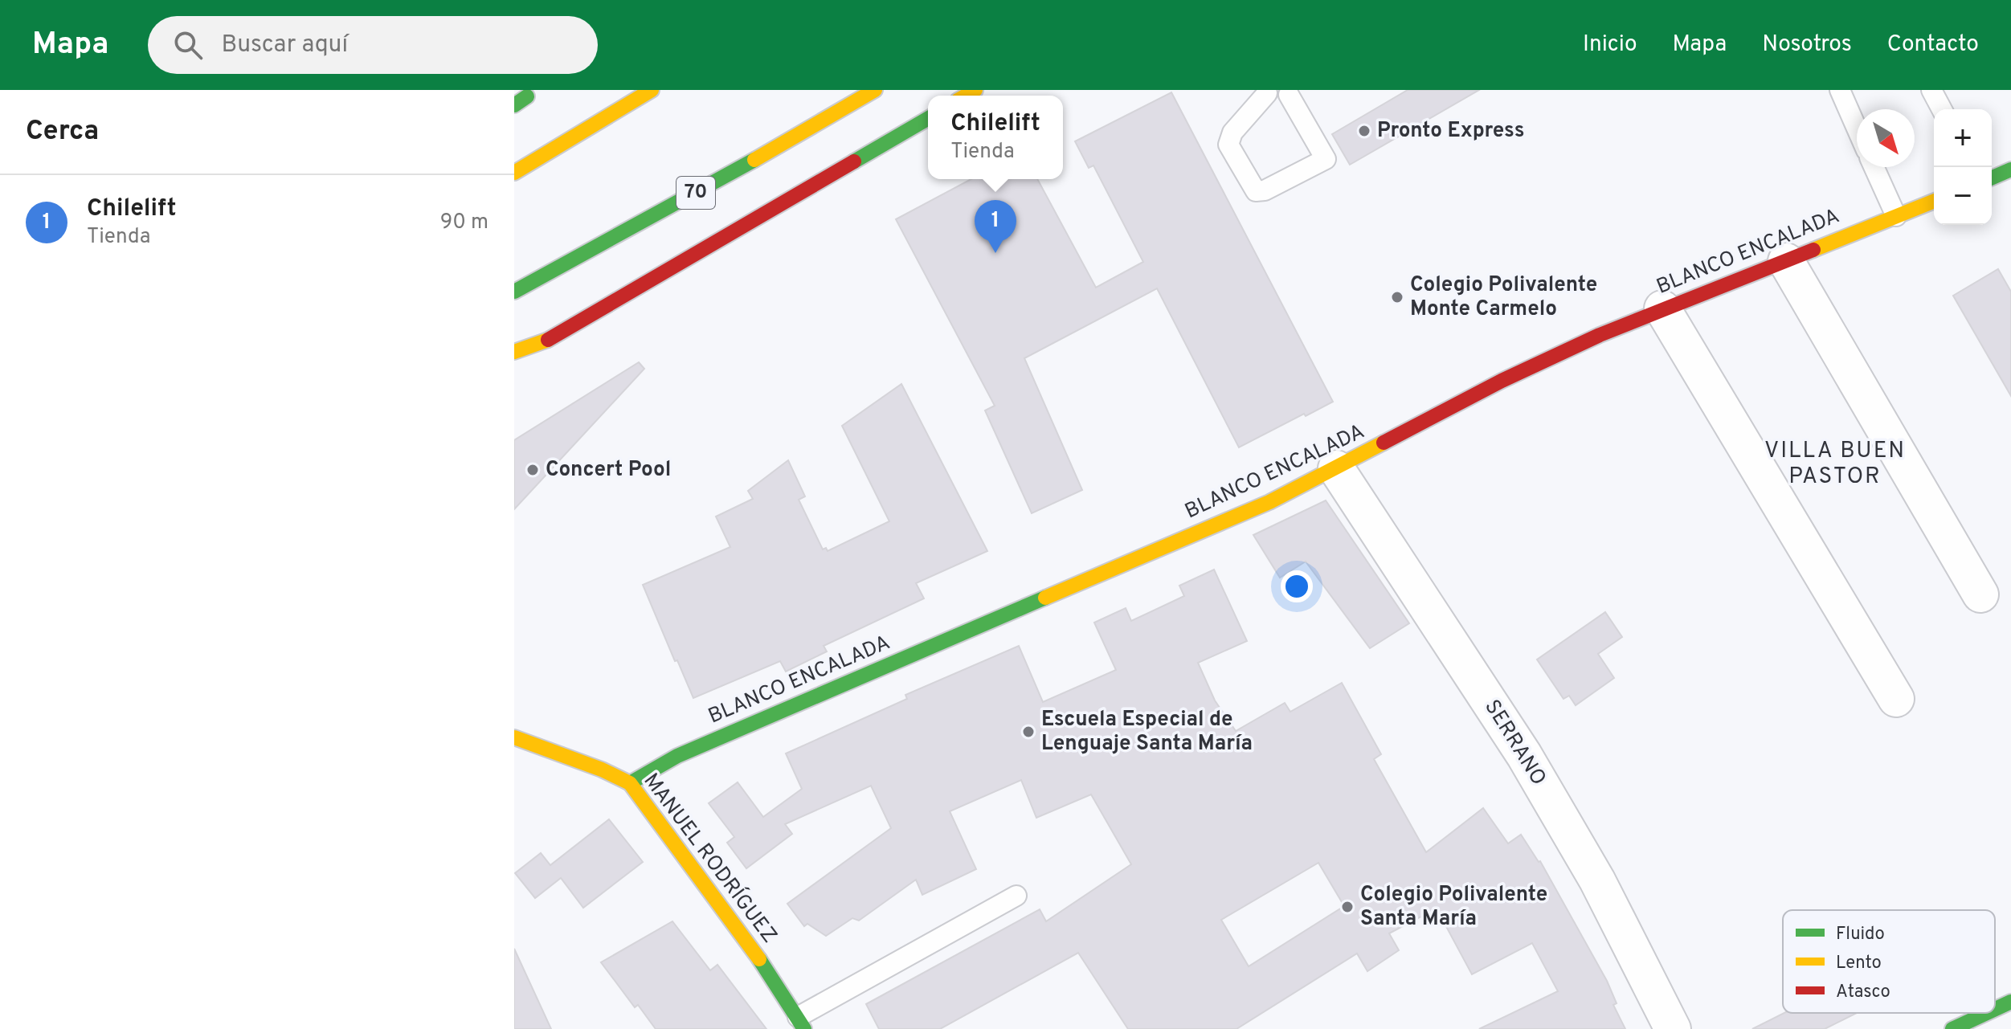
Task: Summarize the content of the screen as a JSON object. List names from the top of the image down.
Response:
{
  "streets": {
    "main road": ["70", "BLANCO ENCALADA", "MANUEL RODRÍGUEZ"],
    "street": ["SERRANO"]
  },
  "crossings": [
    ["BLANCO ENCALADA", "SERRANO"],
    ["BLANCO ENCALADA", "MANUEL RODRÍGUEZ"]
  ],
  "districts": ["VILLA BUEN PASTOR"],
  "places": [
    "Pronto Express",
    "Colegio Polivalente Monte Carmelo",
    "Concert Pool",
    "Escuela Especial de Lenguaje Santa María",
    "Colegio Polivalente Santa María"
  ],
  "legend": ["Fluido", "Lento", "Atasco"],
  "north": "bottom right",
  "page": {
    "header": "Mapa",
    "search": "Buscar aquí",
    "nav": [
      "Inicio",
      "Mapa",
      "Nosotros",
      "Contacto"
    ],
    "heading": "Cerca",
    "popup": ["Chilelift", "Tienda"],
    "map_buttons": ["+", "−"],
    "list": [
      {
        "mark": "1",
        "name": "Chilelift",
        "note": "Tienda",
        "value": "90 m"
      }
    ],
    "pins": "1"
  }
}
